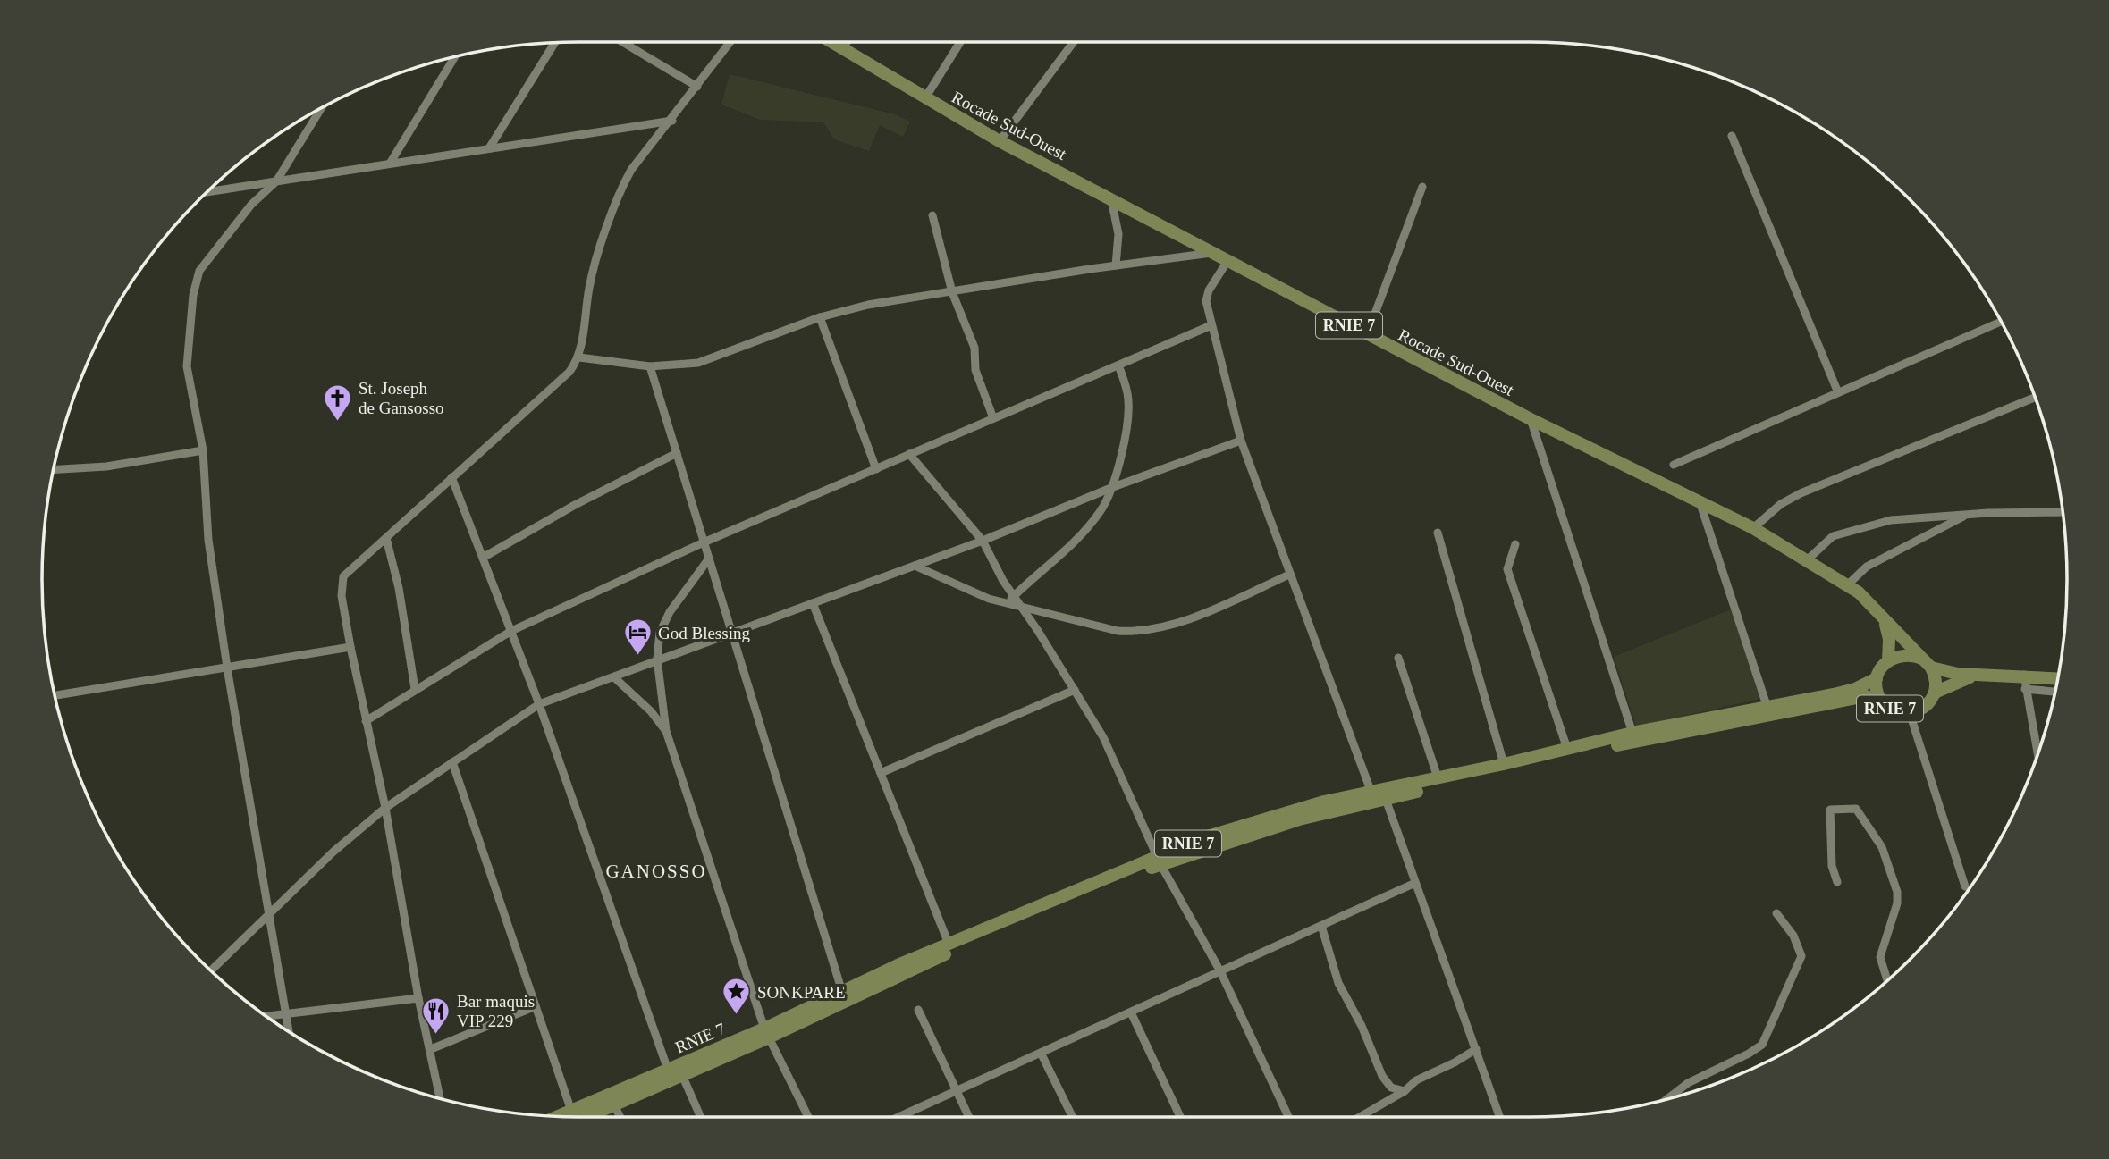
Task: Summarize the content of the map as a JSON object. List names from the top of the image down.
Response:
{
  "streets": {
    "main road": ["Rocade Sud-Ouest", "RNIE 7"]
  },
  "crossings": [
    ["Rocade Sud-Ouest", "RNIE 7"]
  ],
  "districts": ["GANOSSO"],
  "places": {
    "church": ["St. Joseph de Gansosso"],
    "hotel": ["God Blessing"],
    "place": ["SONKPARE"],
    "restaurant": ["Bar maquis VIP 229"]
  }
}
